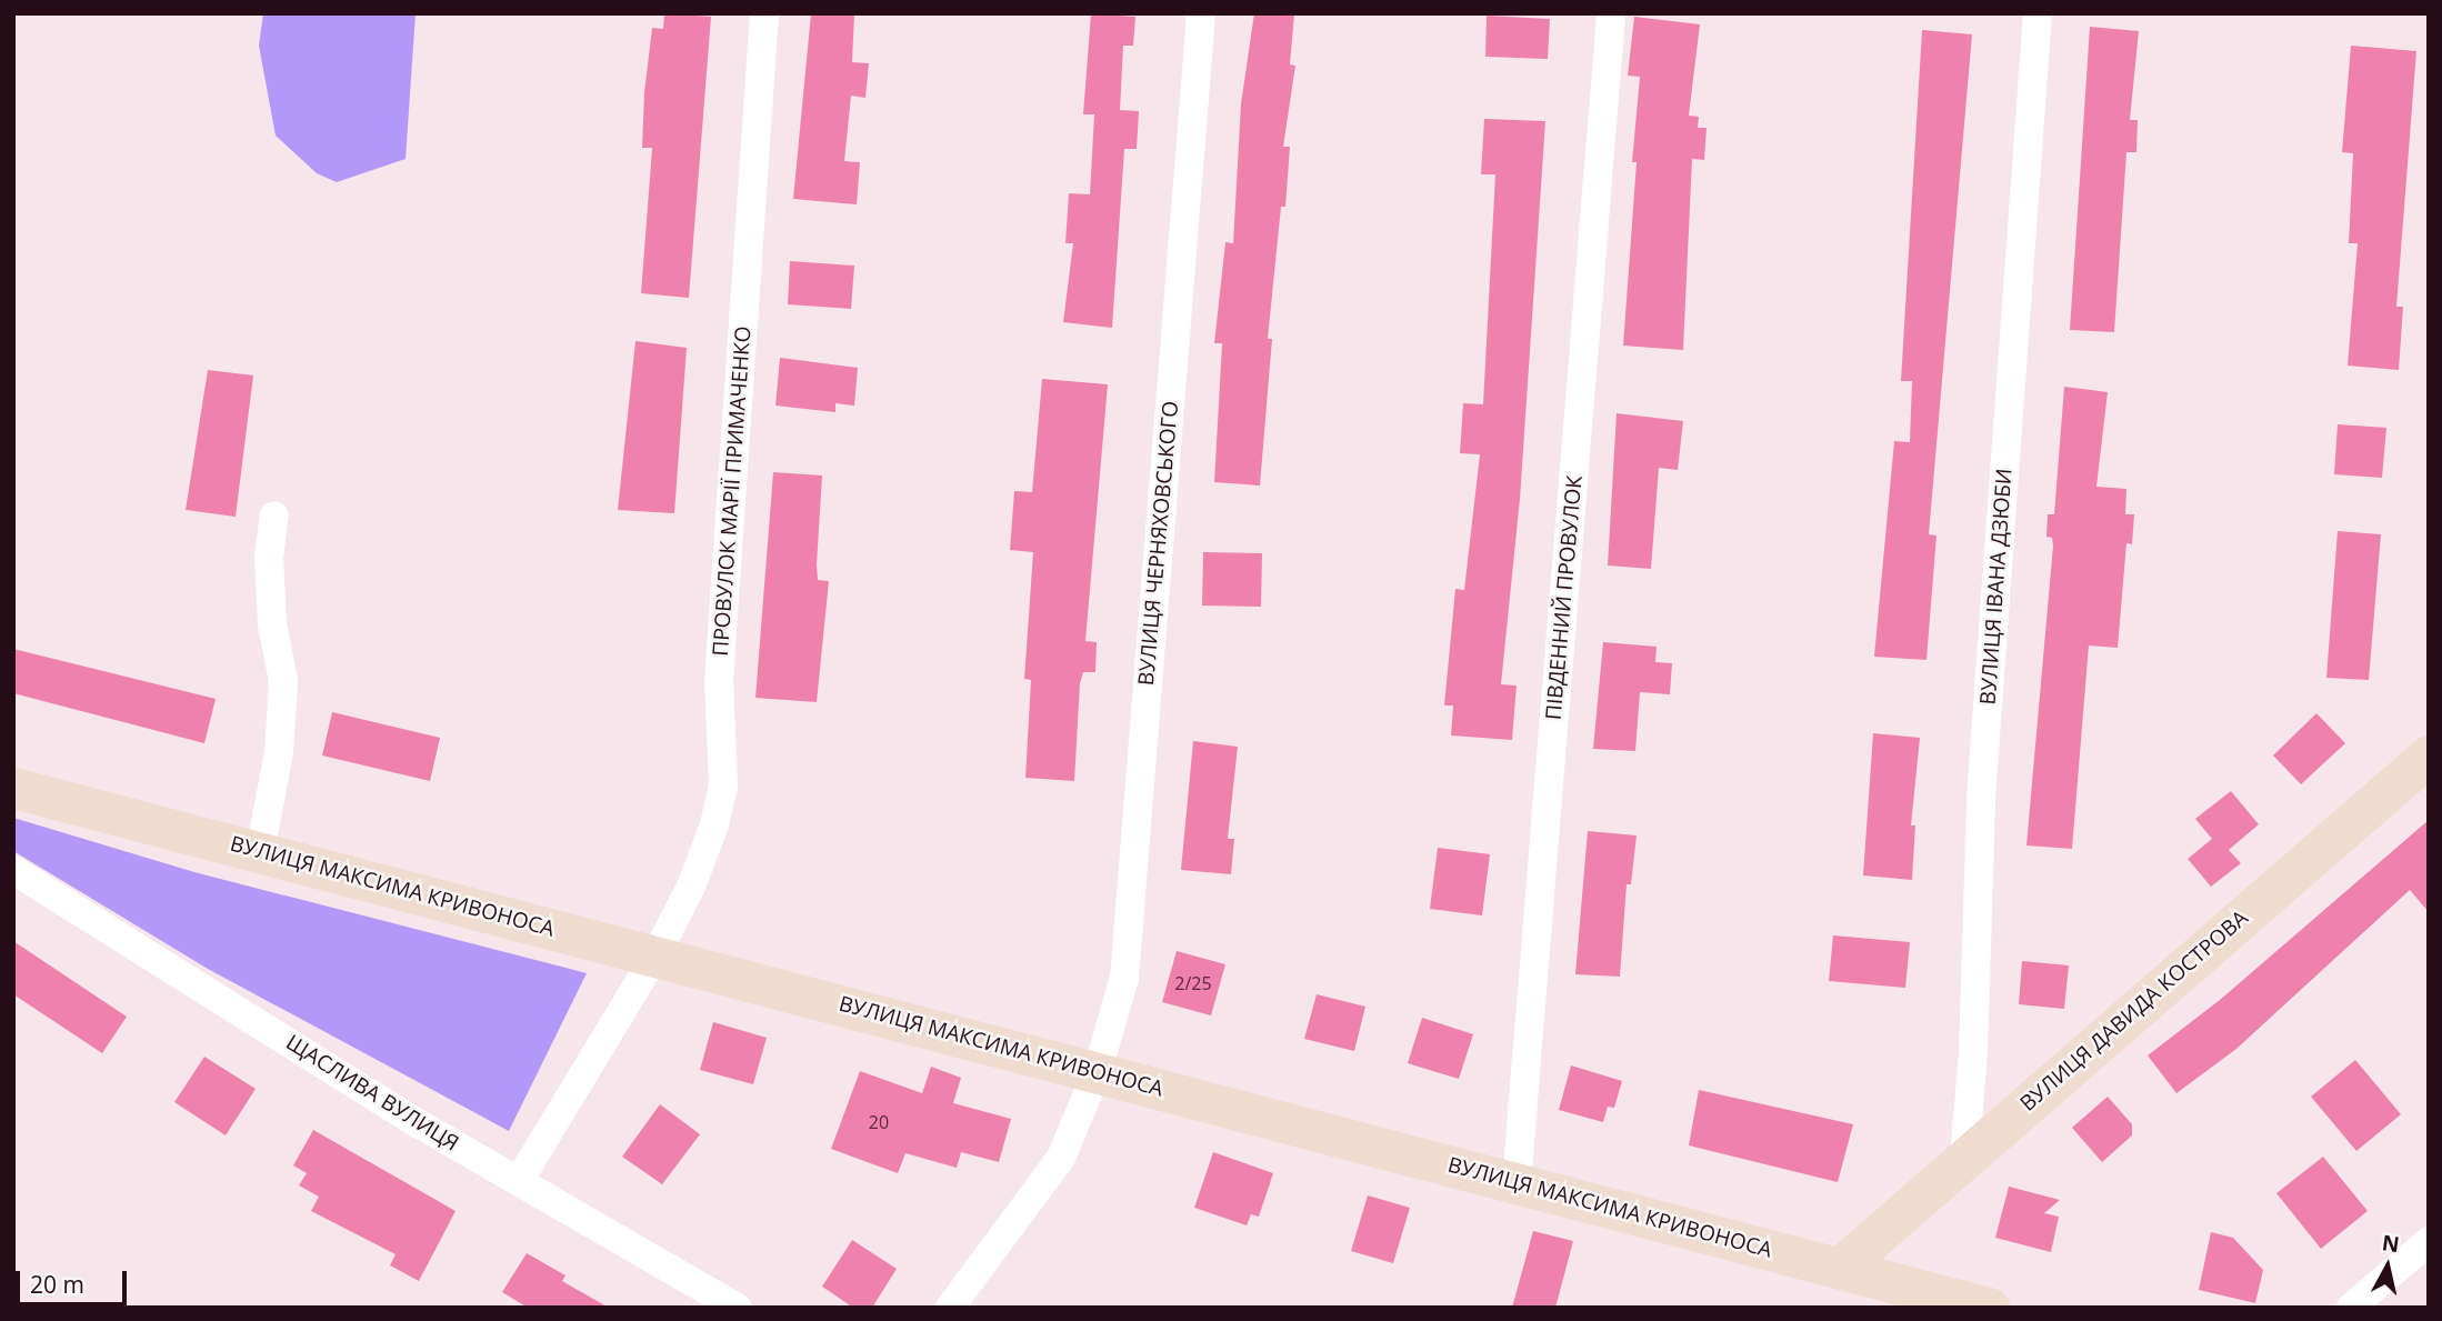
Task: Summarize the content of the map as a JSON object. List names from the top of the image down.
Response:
{
  "streets": {
    "street": [
      "ПРОВУЛОК МАРІЇ ПРИМАЧЕНКО",
      "ВУЛИЦЯ ЧЕРНЯХОВСЬКОГО",
      "ВУЛИЦЯ ІВАНА ДЗЮБИ",
      "ПІВДЕННИЙ ПРОВУЛОК",
      "ВУЛИЦЯ МАКСИМА КРИВОНОСА",
      "ВУЛИЦЯ ДАВИДА КОСТРОВА",
      "ЩАСЛИВА ВУЛИЦЯ"
    ]
  },
  "crossings": [
    ["ПРОВУЛОК МАРІЇ ПРИМАЧЕНКО", "ВУЛИЦЯ МАКСИМА КРИВОНОСА"],
    ["ПРОВУЛОК МАРІЇ ПРИМАЧЕНКО", "ЩАСЛИВА ВУЛИЦЯ"],
    ["ВУЛИЦЯ ЧЕРНЯХОВСЬКОГО", "ВУЛИЦЯ МАКСИМА КРИВОНОСА"],
    ["ВУЛИЦЯ ІВАНА ДЗЮБИ", "ВУЛИЦЯ ДАВИДА КОСТРОВА"],
    ["ПІВДЕННИЙ ПРОВУЛОК", "ВУЛИЦЯ МАКСИМА КРИВОНОСА"],
    ["ВУЛИЦЯ МАКСИМА КРИВОНОСА", "ВУЛИЦЯ ДАВИДА КОСТРОВА"]
  ],
  "house_numbers": ["2/25", "20"],
  "scale_bar": "20 m",
  "north": "top"
}
